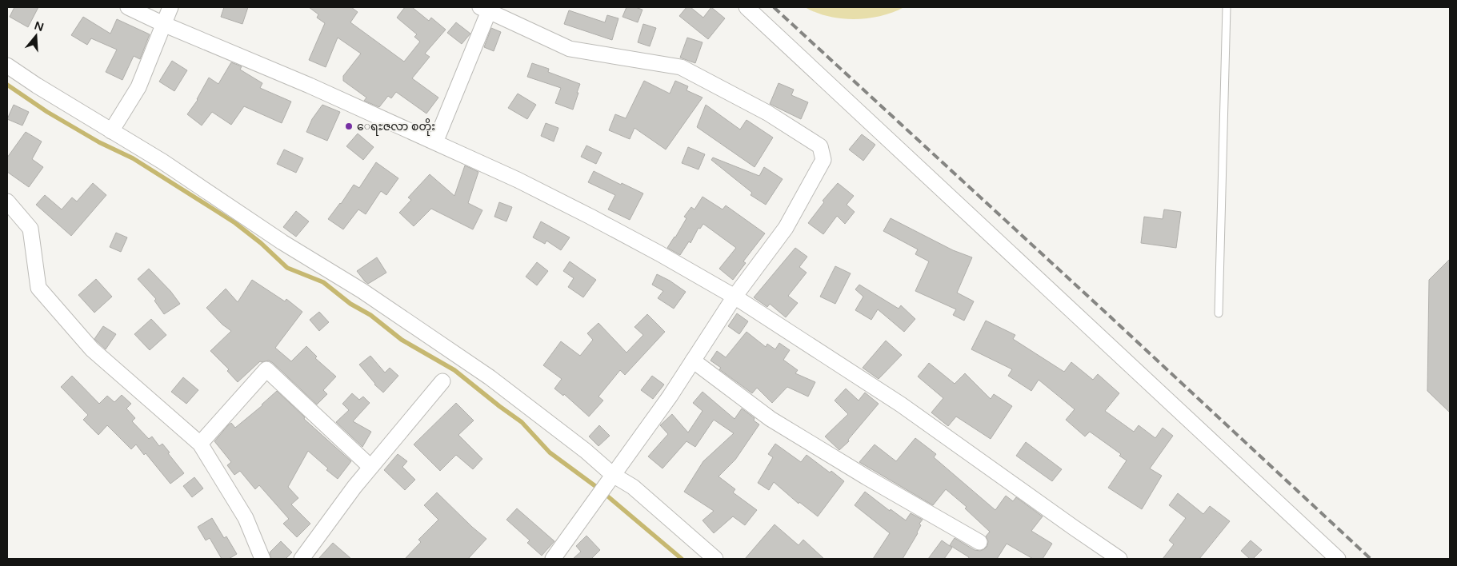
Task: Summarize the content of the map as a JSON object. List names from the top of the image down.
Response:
{
  "places": ["ေရႊဇလာ စတိုး"],
  "north": "top"
}
